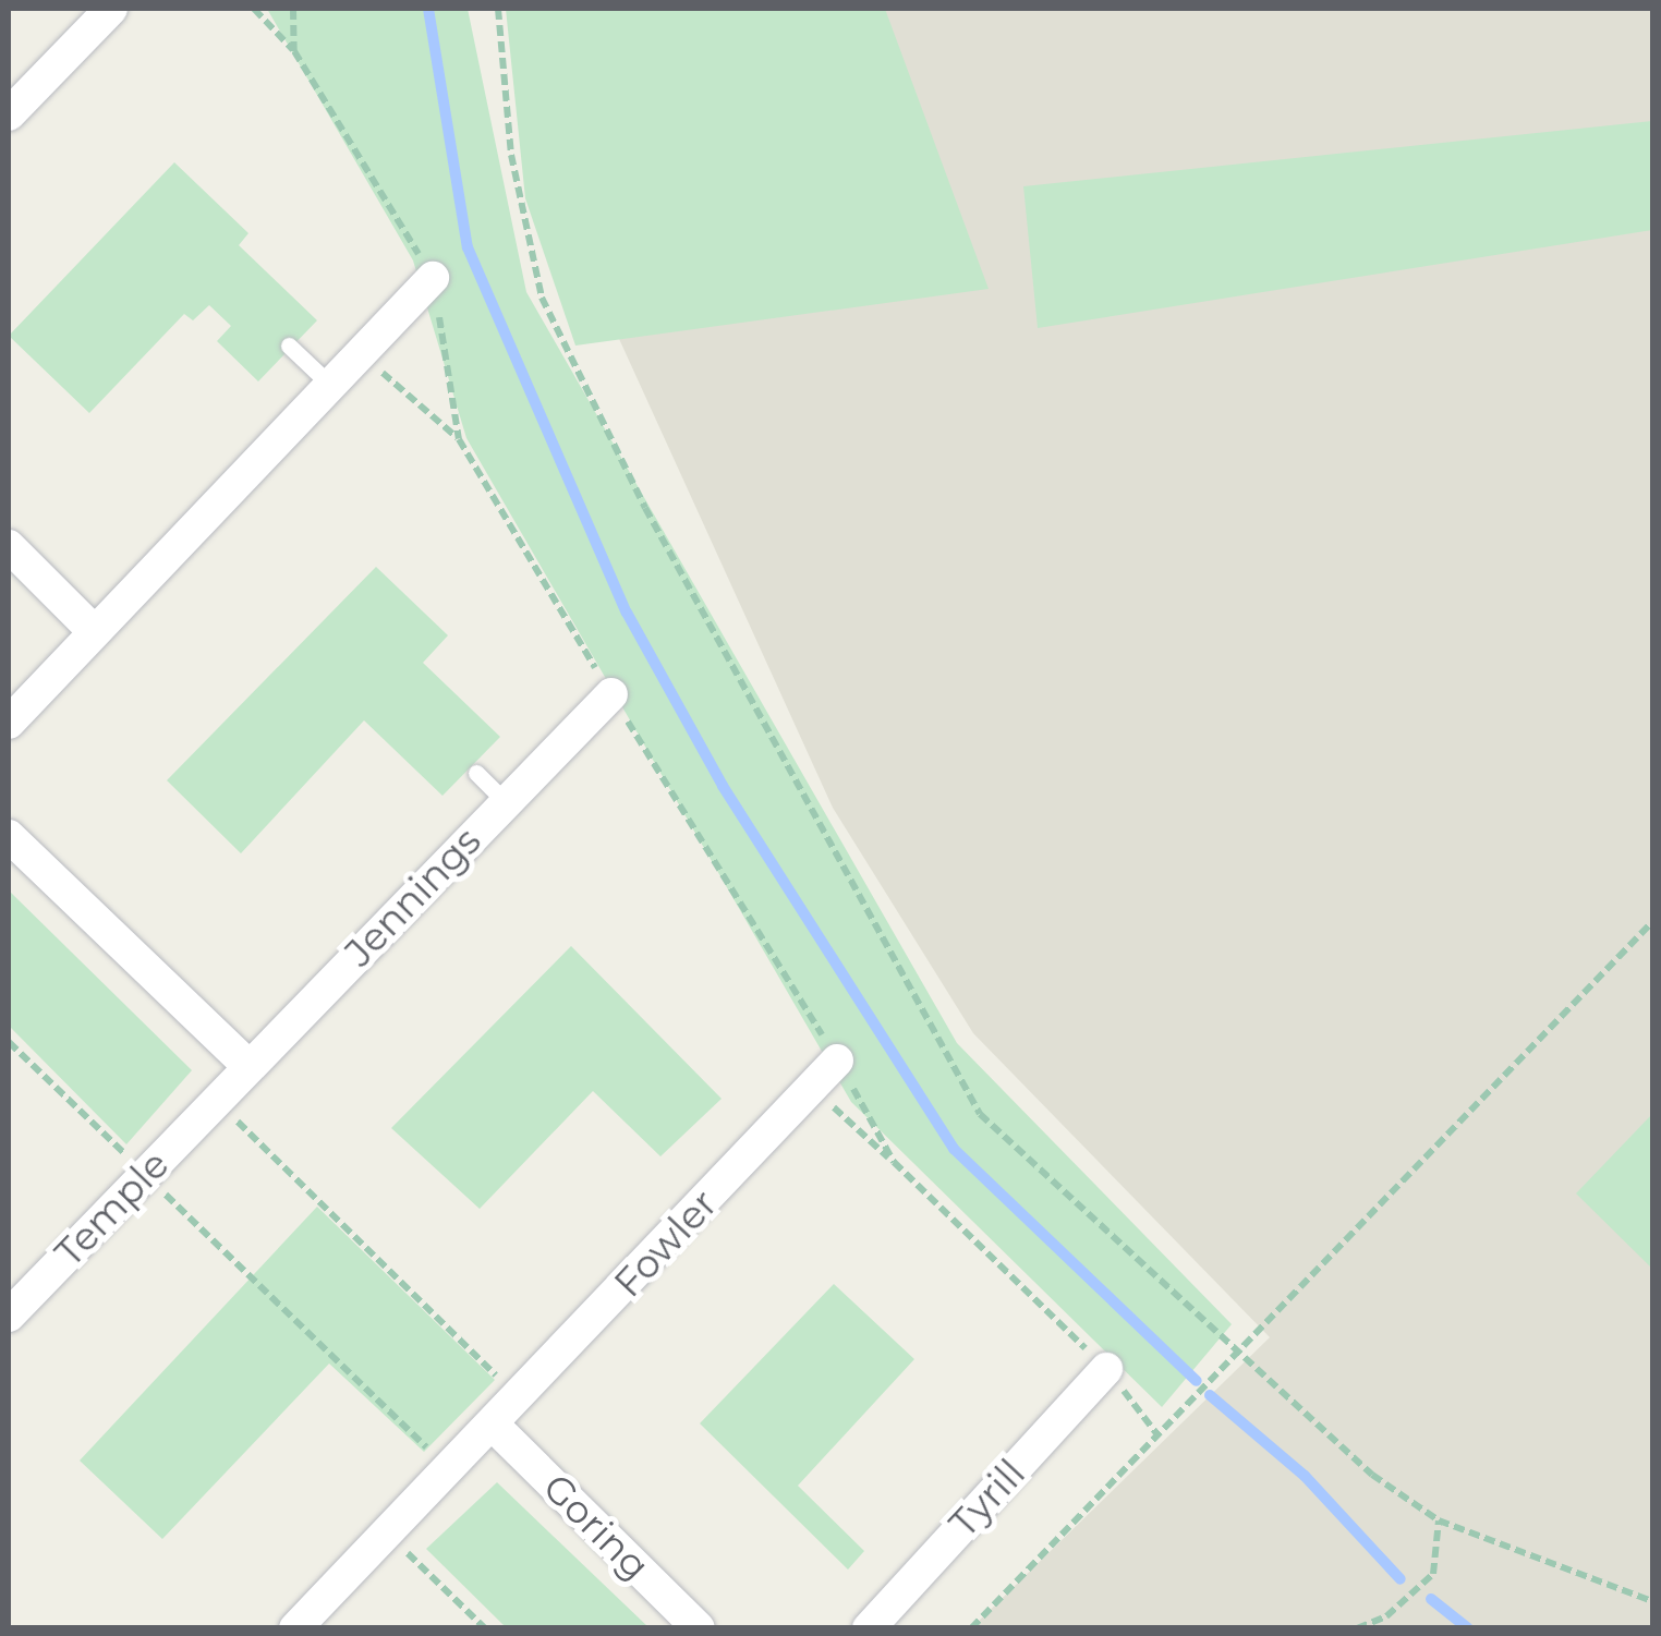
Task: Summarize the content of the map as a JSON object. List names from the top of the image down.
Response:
{
  "streets": {
    "street": [
      "Jennings",
      "Temple",
      "Fowler",
      "Tyrill",
      "Goring"
    ]
  },
  "crossings": [
    ["Jennings", "Temple"],
    ["Fowler", "Goring"]
  ]
}
